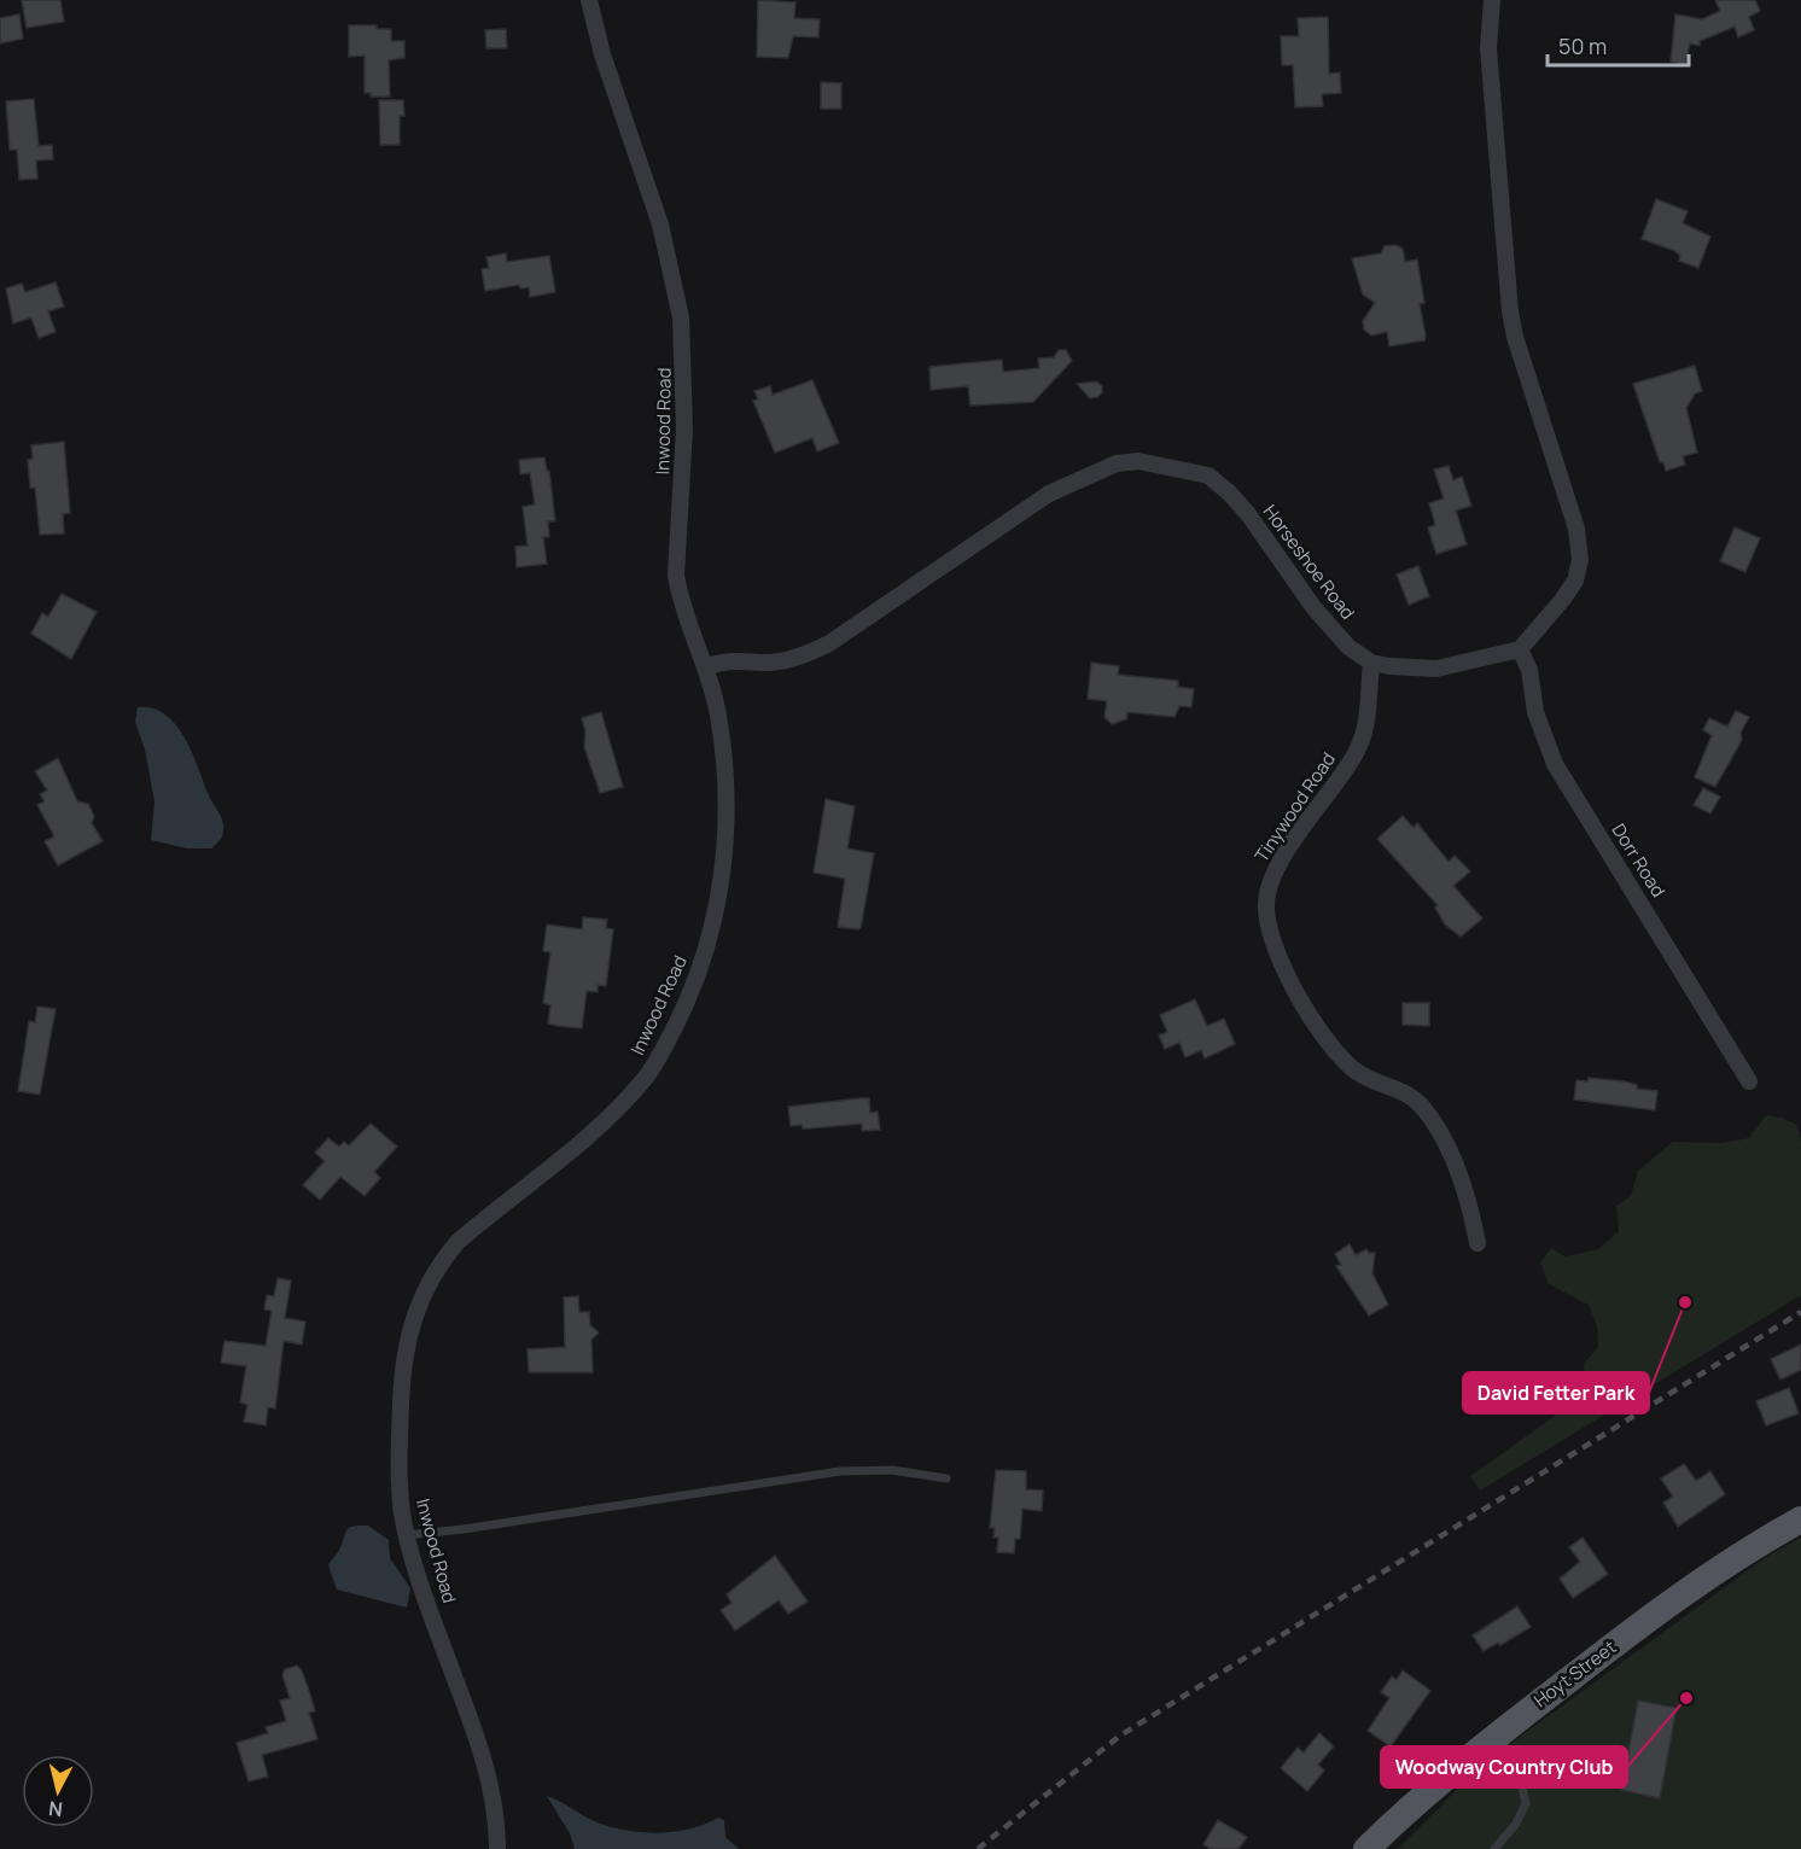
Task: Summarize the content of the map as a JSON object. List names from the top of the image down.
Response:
{
  "streets": {
    "main road": ["Hoyt Street"],
    "street": [
      "Inwood Road",
      "Horseshoe Road",
      "Tinywood Road",
      "Dorr Road"
    ]
  },
  "crossings": [
    ["Inwood Road", "Horseshoe Road"],
    ["Horseshoe Road", "Tinywood Road"]
  ],
  "places": ["David Fetter Park", "Woodway Country Club"],
  "scale_bar": "50 m",
  "north": "bottom"
}
